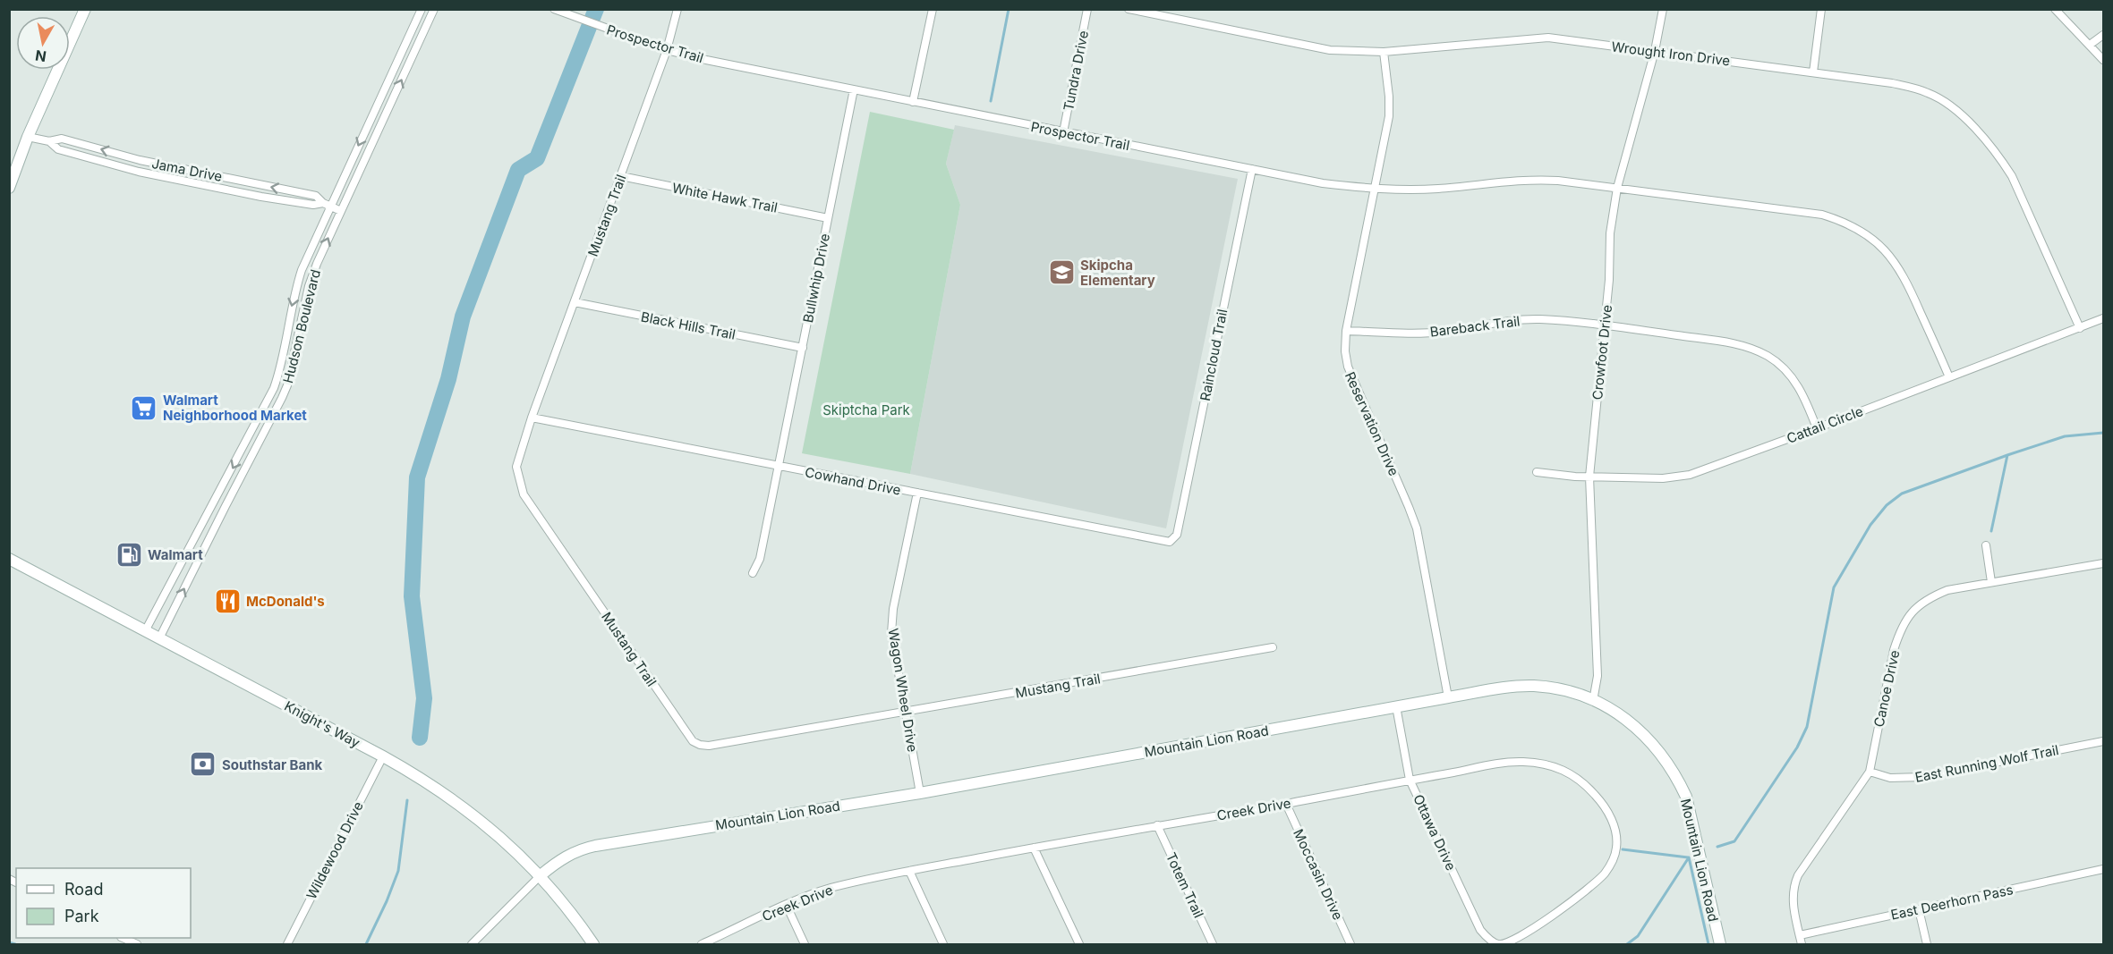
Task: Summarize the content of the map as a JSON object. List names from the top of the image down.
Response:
{
  "streets": {
    "street": [
      "Prospector Trail",
      "Wrought Iron Drive",
      "Tundra Drive",
      "Jama Drive",
      "White Hawk Trail",
      "Mustang Trail",
      "Bullwhip Drive",
      "Black Hills Trail",
      "Hudson Boulevard",
      "Bareback Trail",
      "Crowfoot Drive",
      "Raincloud Trail",
      "Reservation Drive",
      "Cattail Circle",
      "Cowhand Drive",
      "Canoe Drive",
      "Wagon Wheel Drive",
      "Knight's Way",
      "Mountain Lion Road",
      "East Running Wolf Trail",
      "Creek Drive",
      "Ottawa Drive",
      "Wildewood Drive",
      "Moccasin Drive",
      "Totem Trail",
      "East Deerhorn Pass"
    ]
  },
  "crossings": [
    ["Prospector Trail", "Tundra Drive"],
    ["Prospector Trail", "Mustang Trail"],
    ["Prospector Trail", "Bullwhip Drive"],
    ["Prospector Trail", "Crowfoot Drive"],
    ["Prospector Trail", "Raincloud Trail"],
    ["Prospector Trail", "Reservation Drive"],
    ["Prospector Trail", "Cattail Circle"],
    ["Wrought Iron Drive", "Crowfoot Drive"],
    ["Wrought Iron Drive", "Reservation Drive"],
    ["Wrought Iron Drive", "Cattail Circle"],
    ["Jama Drive", "Hudson Boulevard"],
    ["White Hawk Trail", "Mustang Trail"],
    ["White Hawk Trail", "Bullwhip Drive"],
    ["Mustang Trail", "Black Hills Trail"],
    ["Mustang Trail", "Cowhand Drive"],
    ["Mustang Trail", "Wagon Wheel Drive"],
    ["Bullwhip Drive", "Black Hills Trail"],
    ["Bullwhip Drive", "Cowhand Drive"],
    ["Hudson Boulevard", "Knight's Way"],
    ["Bareback Trail", "Crowfoot Drive"],
    ["Bareback Trail", "Reservation Drive"],
    ["Bareback Trail", "Cattail Circle"],
    ["Crowfoot Drive", "Cattail Circle"],
    ["Crowfoot Drive", "Mountain Lion Road"],
    ["Raincloud Trail", "Cowhand Drive"],
    ["Reservation Drive", "Mountain Lion Road"],
    ["Cowhand Drive", "Wagon Wheel Drive"],
    ["Canoe Drive", "East Running Wolf Trail"],
    ["Canoe Drive", "East Deerhorn Pass"],
    ["Wagon Wheel Drive", "Mountain Lion Road"],
    ["Knight's Way", "Mountain Lion Road"],
    ["Knight's Way", "Wildewood Drive"],
    ["Mountain Lion Road", "Ottawa Drive"],
    ["Creek Drive", "Ottawa Drive"],
    ["Creek Drive", "Moccasin Drive"],
    ["Creek Drive", "Totem Trail"]
  ],
  "parks": ["Skiptcha Park"],
  "places": {
    "school or university": ["Skipcha Elementary"],
    "supermarket": ["Walmart Neighborhood Market"],
    "fuel station": ["Walmart"],
    "restaurant": ["McDonald's"],
    "bank": ["Southstar Bank"]
  },
  "legend": ["Road", "Park"],
  "north": "bottom"
}
